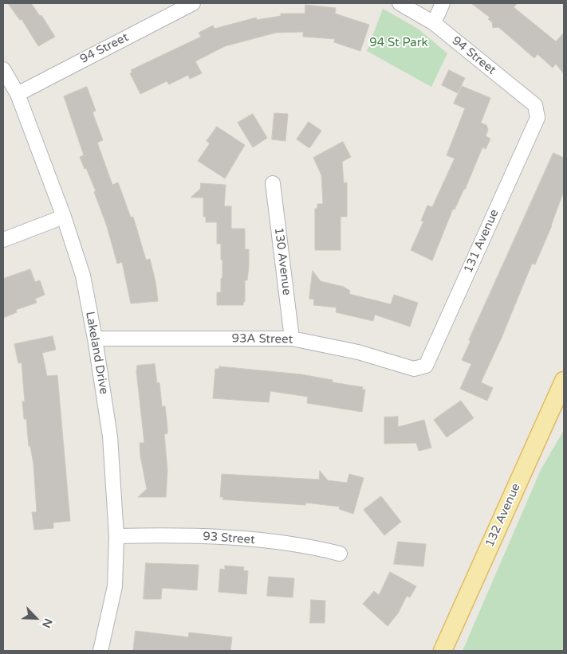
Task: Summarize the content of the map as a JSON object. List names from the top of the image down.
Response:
{
  "streets": {
    "main road": ["132 Avenue"],
    "street": [
      "94 Street",
      "131 Avenue",
      "130 Avenue",
      "93A Street",
      "Lakeland Drive",
      "93 Street"
    ]
  },
  "crossings": [
    ["94 Street", "131 Avenue"],
    ["94 Street", "Lakeland Drive"],
    ["131 Avenue", "93A Street"],
    ["130 Avenue", "93A Street"],
    ["93A Street", "Lakeland Drive"],
    ["Lakeland Drive", "93 Street"]
  ],
  "parks": ["94 St Park"],
  "north": "bottom right"
}
